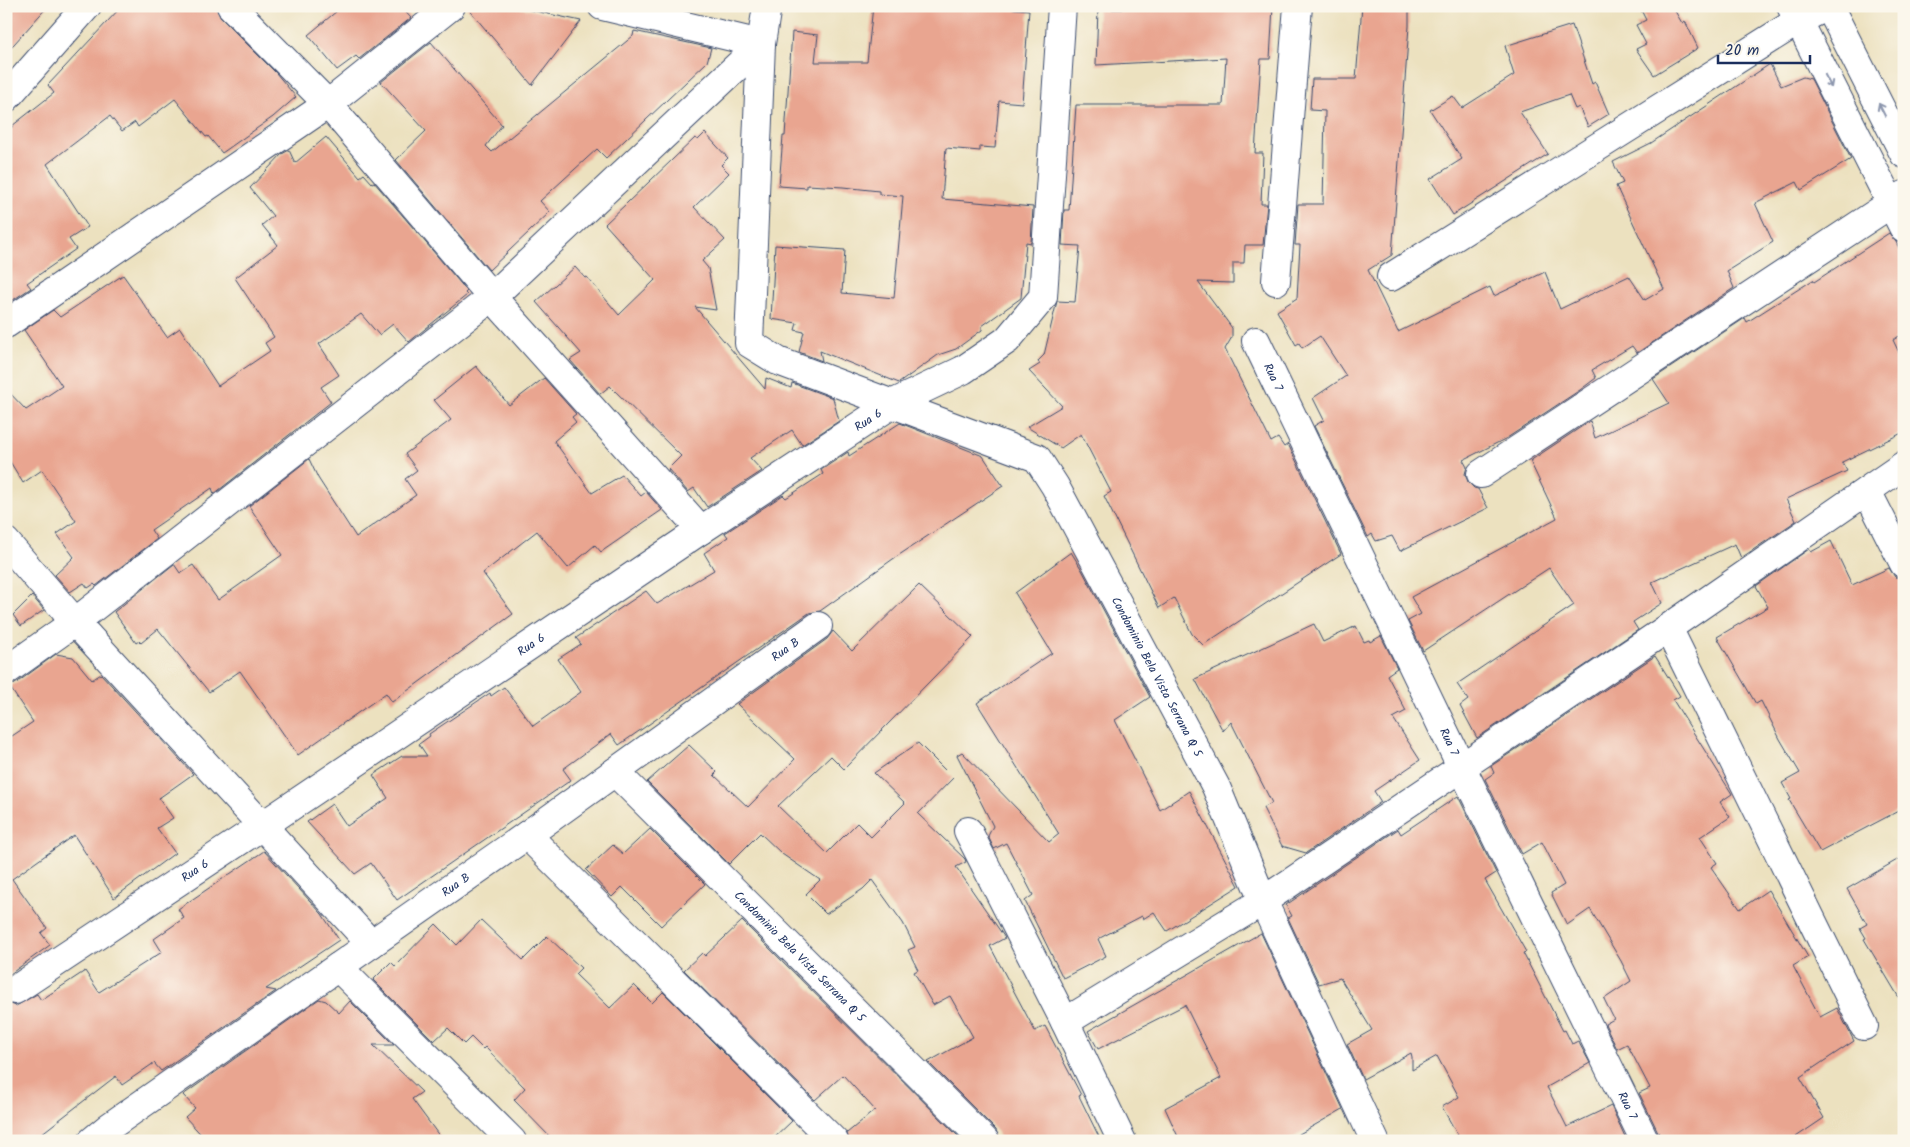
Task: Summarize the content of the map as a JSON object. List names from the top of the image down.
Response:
{
  "streets": {
    "street": [
      "Rua 7",
      "Rua 6",
      "Rua B",
      "Condominio Bela Vista Serrana Q 5"
    ]
  },
  "crossings": [
    ["Rua 6", "Condominio Bela Vista Serrana Q 5"],
    ["Rua B", "Condominio Bela Vista Serrana Q 5"]
  ],
  "scale_bar": "20 m"
}
